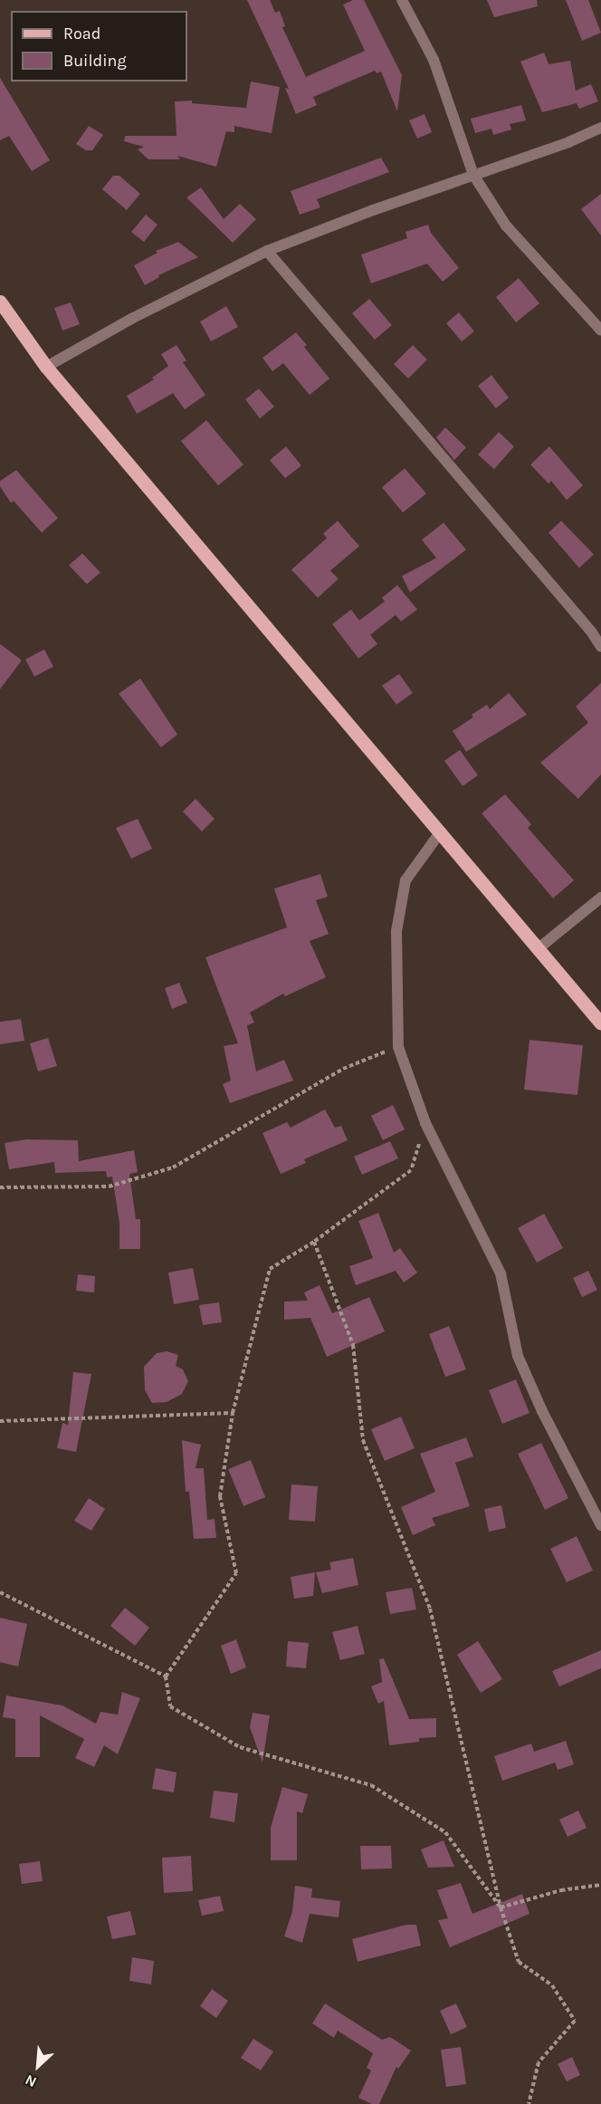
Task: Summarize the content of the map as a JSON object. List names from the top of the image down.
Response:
{
  "legend": ["Road", "Building"],
  "north": "bottom left"
}
